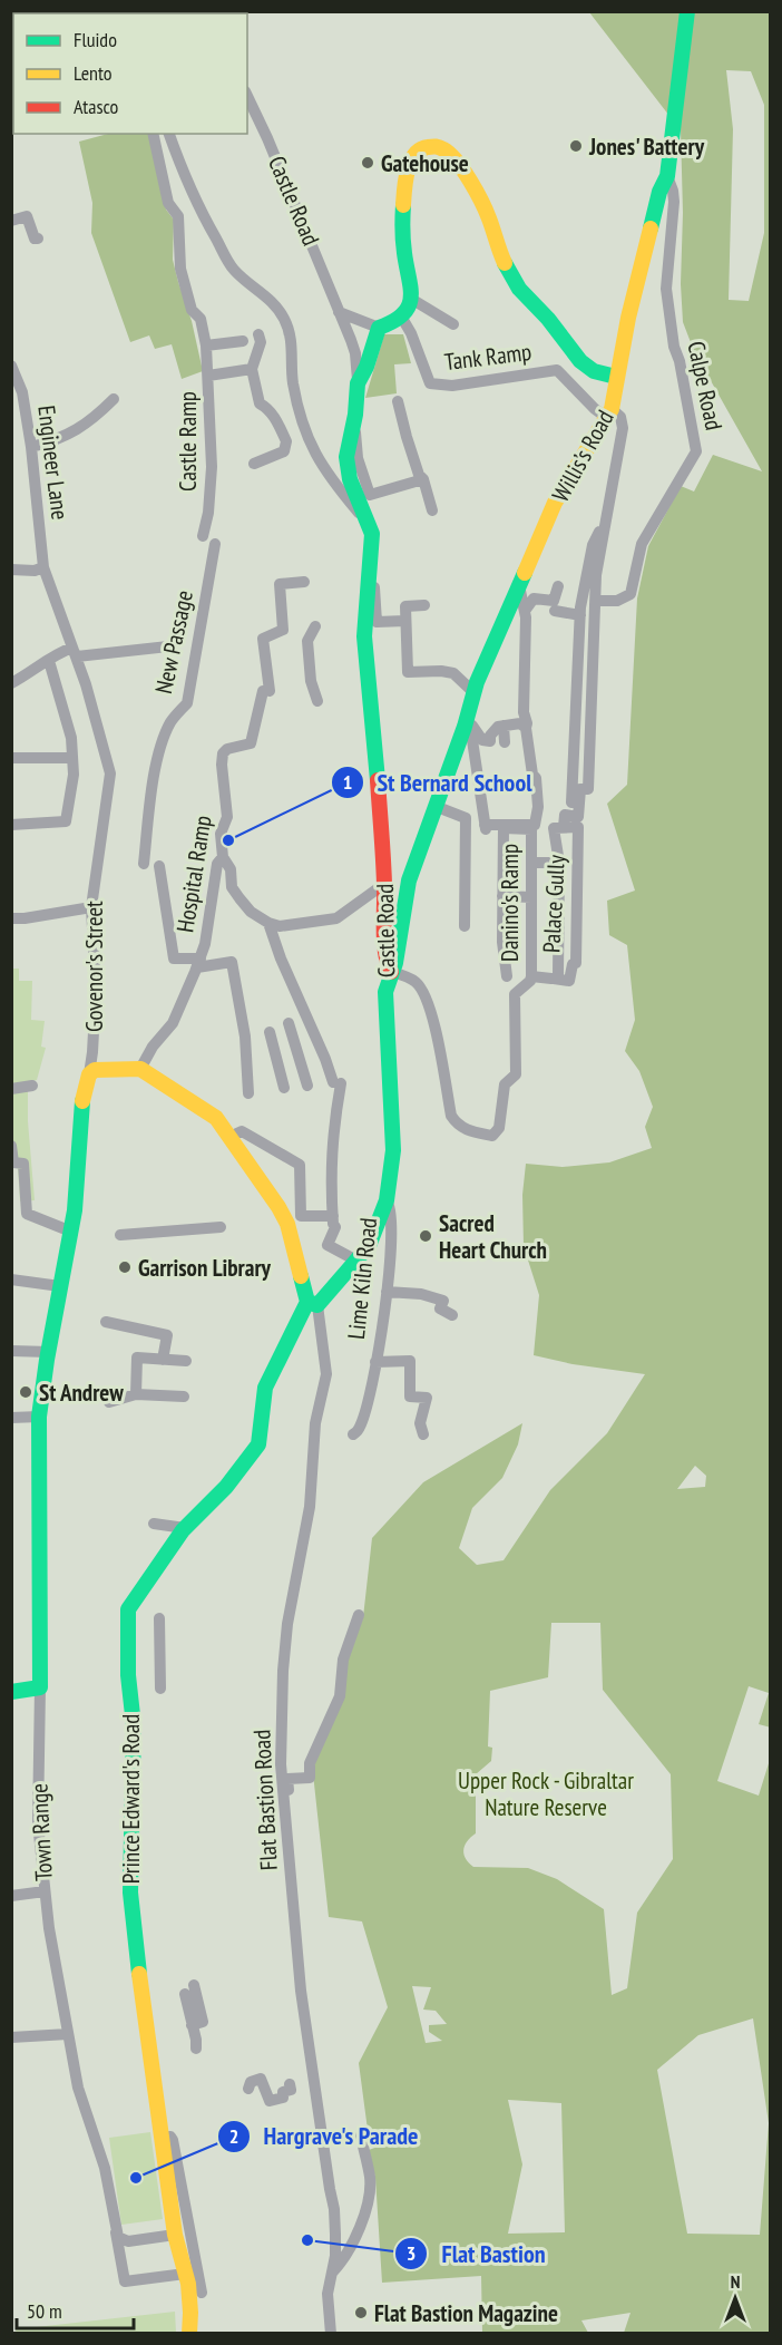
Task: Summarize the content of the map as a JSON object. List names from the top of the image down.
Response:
{
  "streets": {
    "street": [
      "Castle Road",
      "Tank Ramp",
      "Calpe Road",
      "Castle Ramp",
      "Willis’s Road",
      "Engineer Lane",
      "New Passage",
      "Hospital Ramp",
      "Danino's Ramp",
      "Palace Gully",
      "Govenor's Street",
      "Lime Kiln Road",
      "Prince Edward's Road",
      "Flat Bastion Road",
      "Town Range"
    ]
  },
  "crossings": [
    ["Castle Road", "Willis’s Road"],
    ["Castle Road", "Lime Kiln Road"],
    ["Castle Road", "Prince Edward's Road"],
    ["Castle Road", "Flat Bastion Road"],
    ["Tank Ramp", "Willis’s Road"],
    ["Calpe Road", "Willis’s Road"],
    ["Willis’s Road", "Danino's Ramp"],
    ["Engineer Lane", "Govenor's Street"],
    ["Danino's Ramp", "Palace Gully"],
    ["Govenor's Street", "Town Range"],
    ["Prince Edward's Road", "Flat Bastion Road"],
    ["Prince Edward's Road", "Town Range"]
  ],
  "parks": ["Upper Rock - Gibraltar Nature Reserve"],
  "places": [
    "Jones' Battery",
    "Gatehouse",
    "St Bernard School",
    "Sacred Heart Church",
    "Garrison Library",
    "St Andrew",
    "Hargrave's Parade",
    "Flat Bastion",
    "Flat Bastion Magazine"
  ],
  "legend": ["Fluido", "Lento", "Atasco"],
  "scale_bar": "50 m",
  "north": "top"
}
